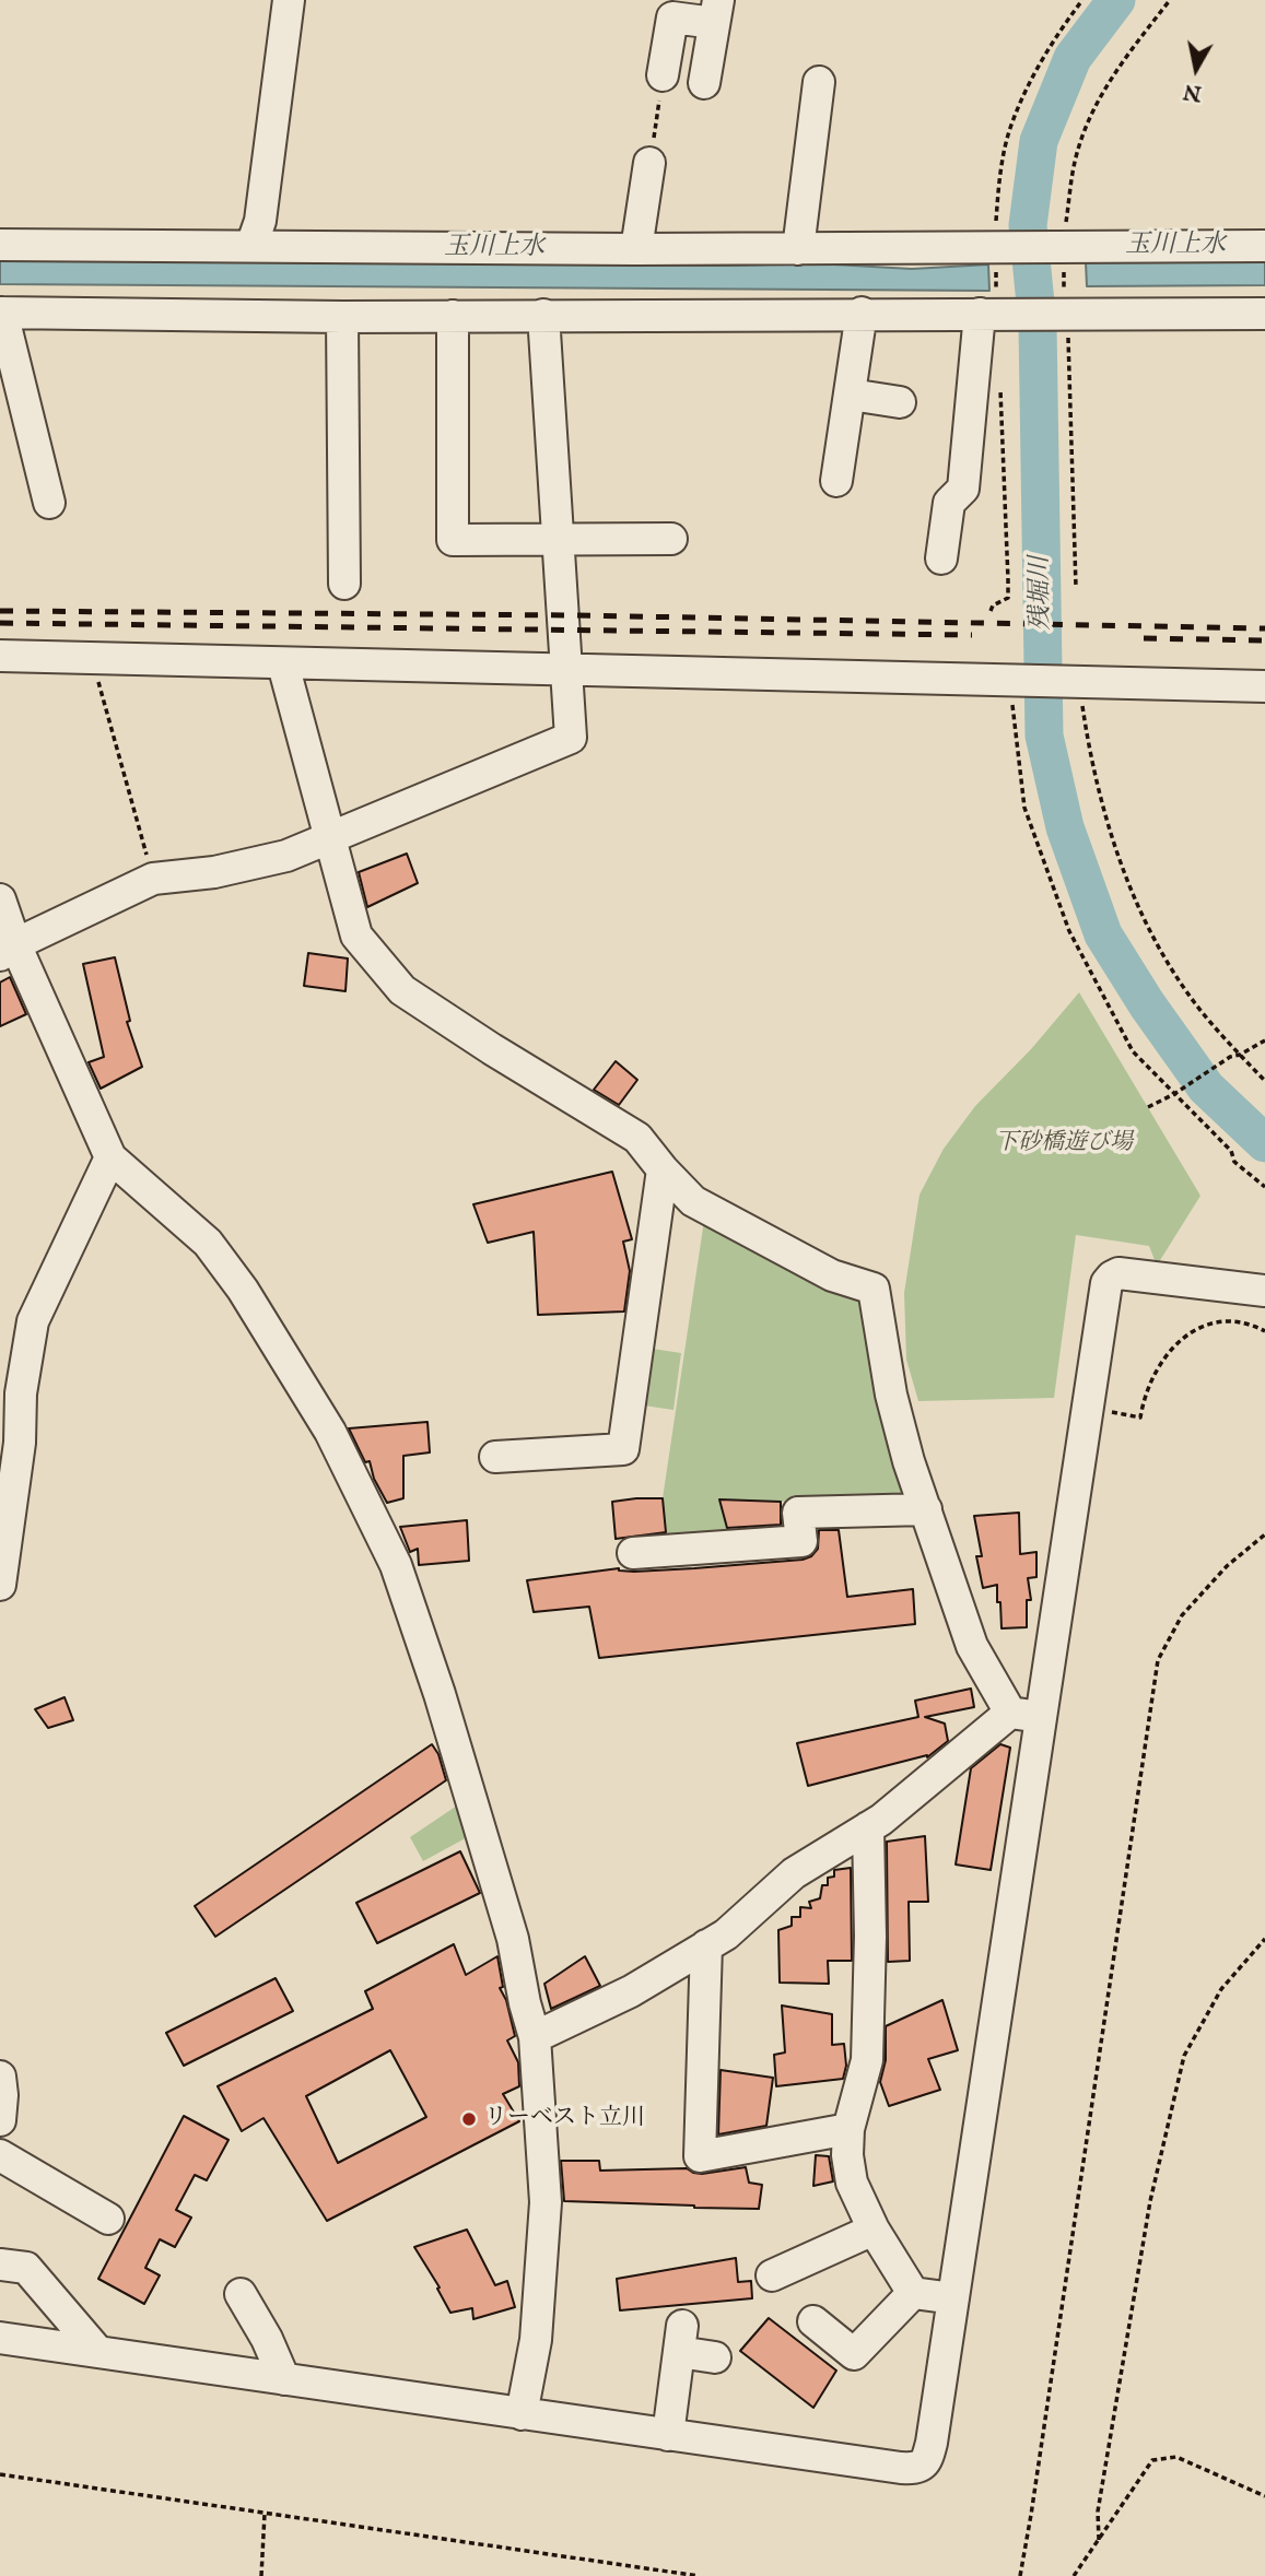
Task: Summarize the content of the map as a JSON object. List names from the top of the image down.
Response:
{
  "water": ["玉川上水", "残堀川"],
  "parks": ["下砂橋遊び場"],
  "places": ["リーベスト立川"],
  "north": "bottom"
}
